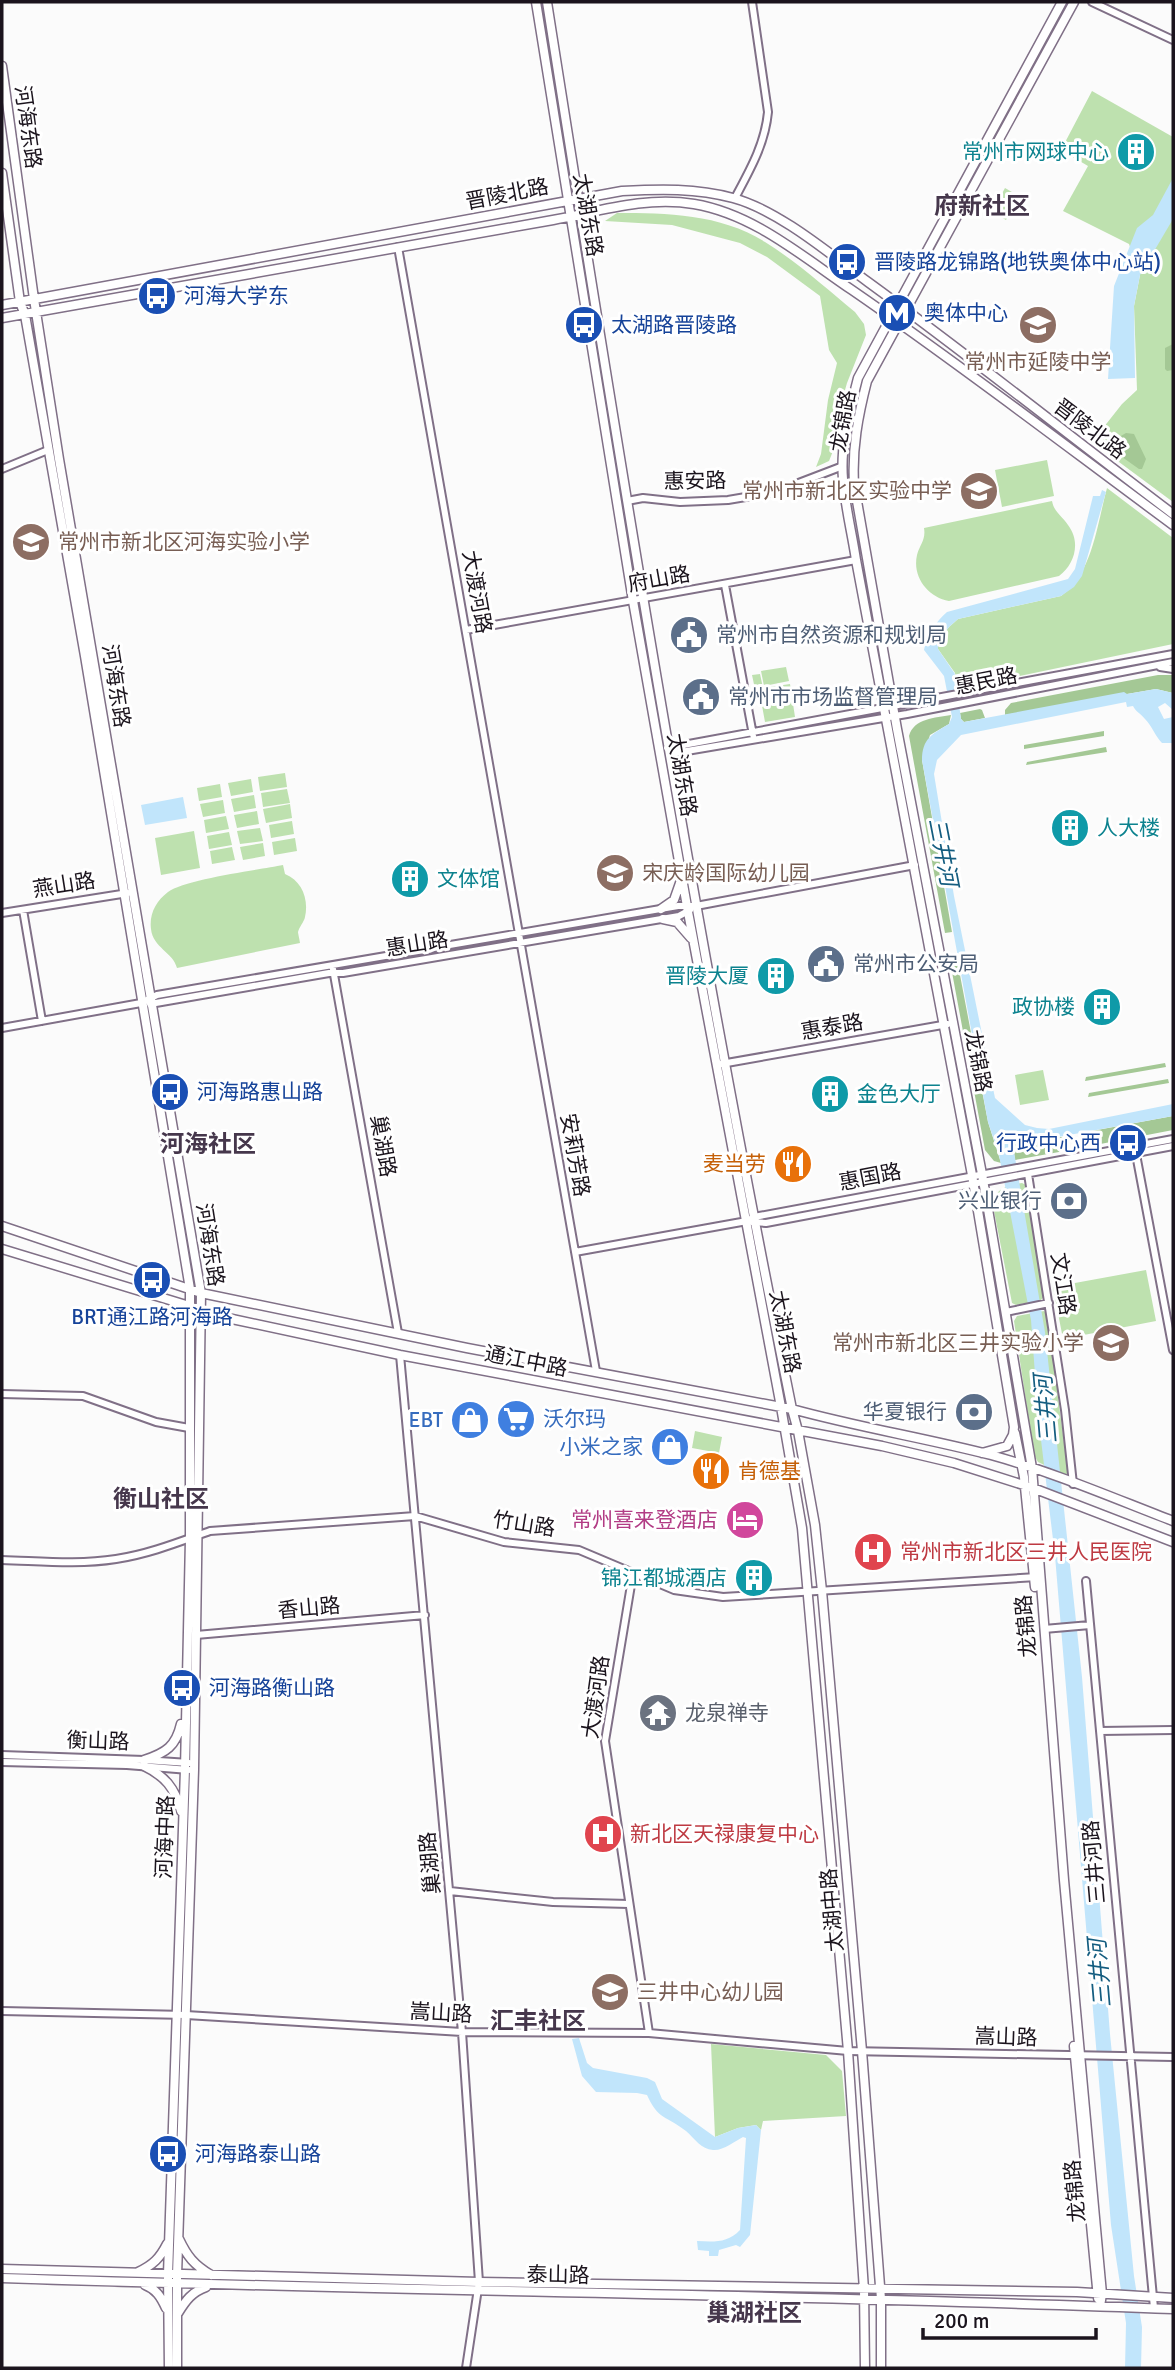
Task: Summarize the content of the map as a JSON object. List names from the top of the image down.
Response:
{
  "streets": {
    "main road": [
      "河海东路",
      "晋陵北路",
      "太湖东路",
      "龙锦路",
      "通江中路",
      "河海中路",
      "太湖中路",
      "泰山路"
    ],
    "street": [
      "惠安路",
      "府山路",
      "大渡河路",
      "惠民路",
      "燕山路",
      "惠山路",
      "惠泰路",
      "巢湖路",
      "安莉芳路",
      "惠国路",
      "文江路",
      "竹山路",
      "香山路",
      "衡山路",
      "三井河路",
      "嵩山路"
    ]
  },
  "crossings": [
    ["河海东路", "晋陵北路"],
    ["河海东路", "燕山路"],
    ["河海东路", "惠山路"],
    ["河海东路", "通江中路"],
    ["河海东路", "河海中路"],
    ["晋陵北路", "太湖东路"],
    ["晋陵北路", "龙锦路"],
    ["晋陵北路", "大渡河路"],
    ["太湖东路", "惠安路"],
    ["太湖东路", "府山路"],
    ["太湖东路", "惠民路"],
    ["太湖东路", "惠山路"],
    ["太湖东路", "惠泰路"],
    ["太湖东路", "惠国路"],
    ["太湖东路", "通江中路"],
    ["太湖东路", "太湖中路"],
    ["龙锦路", "惠安路"],
    ["龙锦路", "府山路"],
    ["龙锦路", "惠民路"],
    ["龙锦路", "惠山路"],
    ["龙锦路", "惠泰路"],
    ["龙锦路", "惠国路"],
    ["龙锦路", "通江中路"],
    ["龙锦路", "竹山路"],
    ["龙锦路", "嵩山路"],
    ["龙锦路", "泰山路"],
    ["府山路", "大渡河路"],
    ["大渡河路", "惠山路"],
    ["大渡河路", "安莉芳路"],
    ["大渡河路", "竹山路"],
    ["大渡河路", "嵩山路"],
    ["惠山路", "巢湖路"],
    ["惠山路", "安莉芳路"],
    ["巢湖路", "通江中路"],
    ["巢湖路", "竹山路"],
    ["巢湖路", "香山路"],
    ["巢湖路", "嵩山路"],
    ["巢湖路", "泰山路"],
    ["安莉芳路", "惠国路"],
    ["安莉芳路", "通江中路"],
    ["通江中路", "河海中路"],
    ["通江中路", "太湖中路"],
    ["竹山路", "河海中路"],
    ["竹山路", "太湖中路"],
    ["香山路", "河海中路"],
    ["衡山路", "河海中路"],
    ["河海中路", "嵩山路"],
    ["河海中路", "泰山路"],
    ["三井河路", "嵩山路"],
    ["三井河路", "泰山路"],
    ["太湖中路", "嵩山路"],
    ["太湖中路", "泰山路"]
  ],
  "districts": [
    "府新社区",
    "河海社区",
    "衡山社区",
    "汇丰社区",
    "巢湖社区"
  ],
  "water": ["三井河"],
  "places": {
    "building": [
      "常州市网球中心",
      "人大楼",
      "文体馆",
      "晋陵大厦",
      "政协楼",
      "金色大厅",
      "锦江都城酒店"
    ],
    "bus stop": [
      "晋陵路龙锦路(地铁奥体中心站)",
      "河海大学东",
      "太湖路晋陵路",
      "河海路惠山路",
      "行政中心西",
      "BRT通江路河海路",
      "河海路衡山路",
      "河海路泰山路"
    ],
    "metro station": ["奥体中心"],
    "school or university": [
      "常州市延陵中学",
      "常州市新北区实验中学",
      "常州市新北区河海实验小学",
      "宋庆龄国际幼儿园",
      "常州市新北区三井实验小学",
      "三井中心幼儿园"
    ],
    "public building": ["常州市自然资源和规划局", "常州市市场监督管理局", "常州市公安局"],
    "restaurant": ["麦当劳", "肯德基"],
    "bank": ["兴业银行", "华夏银行"],
    "supermarket": ["沃尔玛"],
    "shop": ["EBT", "小米之家"],
    "hotel": ["常州喜来登酒店"],
    "hospital": ["常州市新北区三井人民医院", "新北区天禄康复中心"],
    "temple": ["龙泉禅寺"]
  },
  "scale_bar": "200 m"
}
